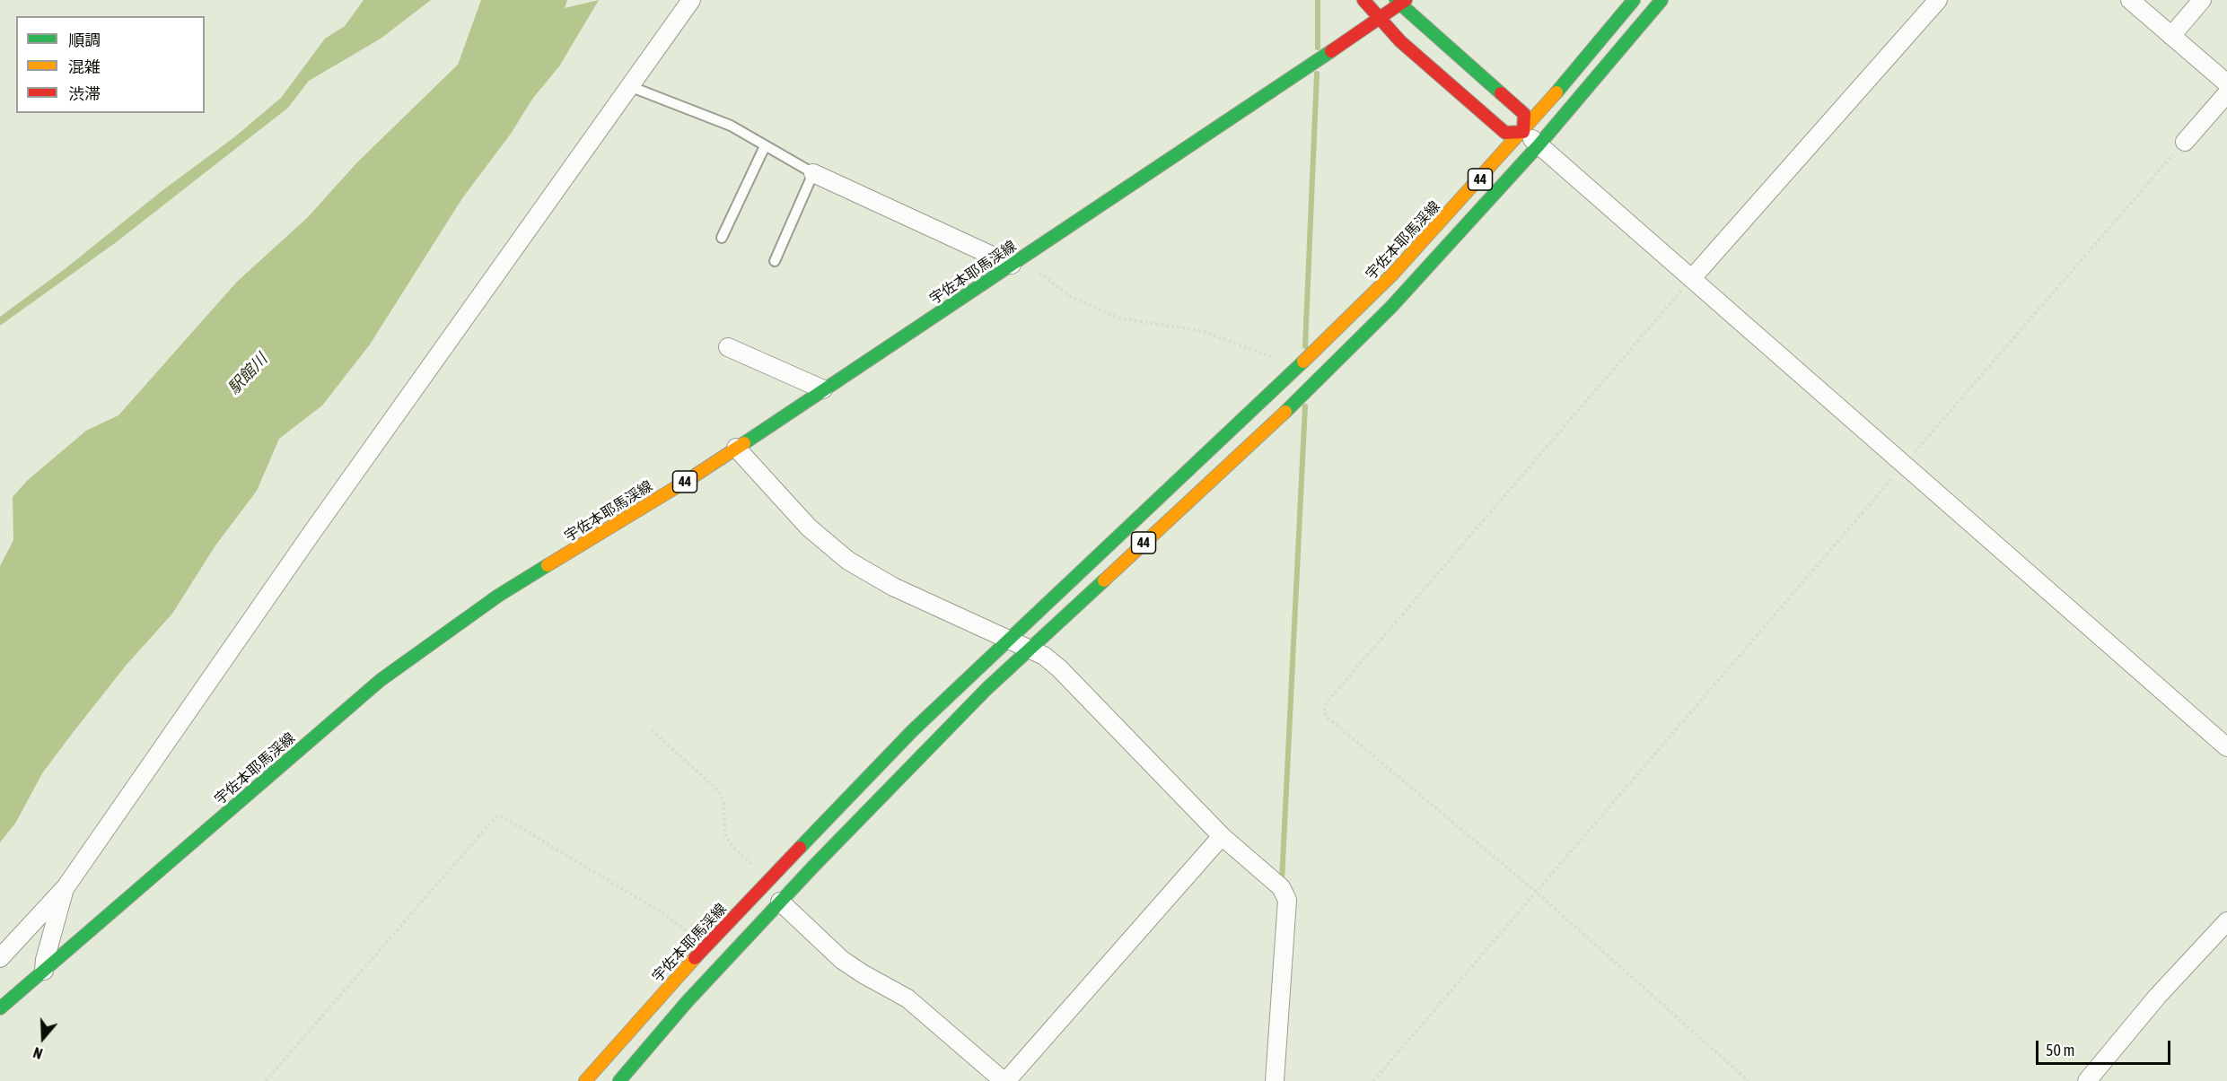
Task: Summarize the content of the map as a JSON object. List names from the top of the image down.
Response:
{
  "streets": {
    "main road": ["44", "宇佐本耶馬渓線"]
  },
  "water": ["駅館川"],
  "legend": ["順調", "混雑", "渋滞"],
  "scale_bar": "50 m",
  "north": "bottom"
}
